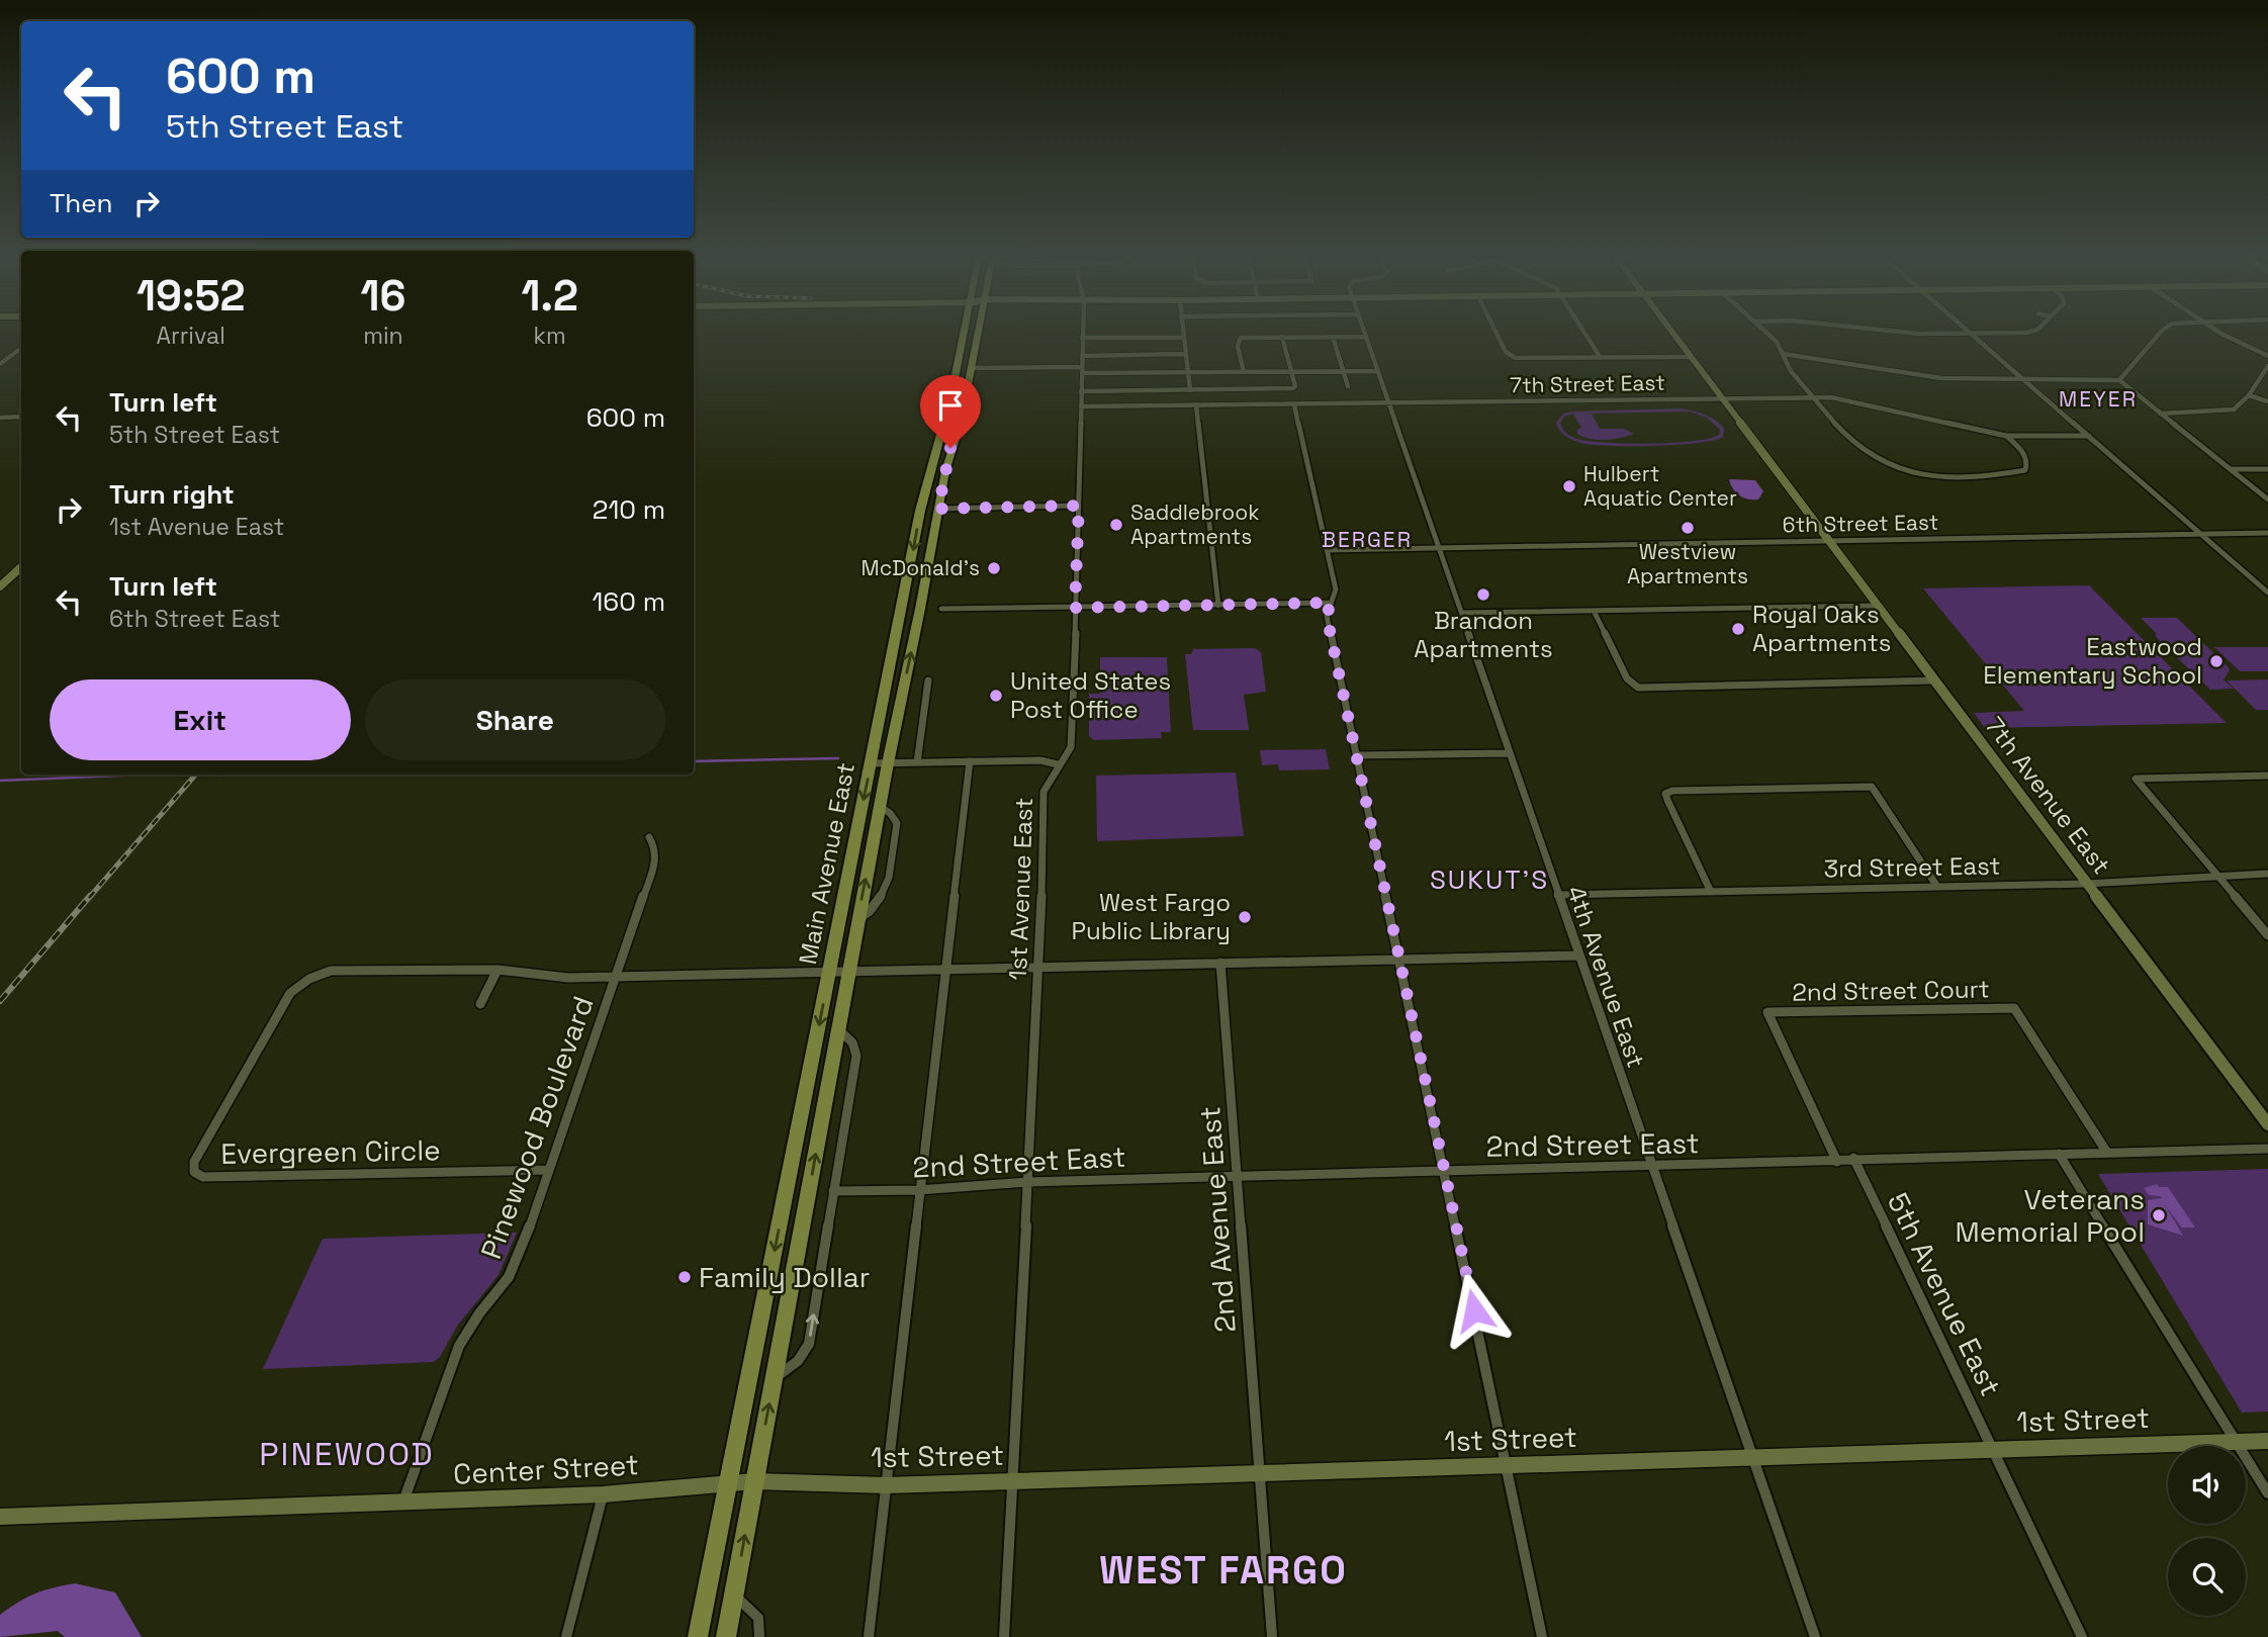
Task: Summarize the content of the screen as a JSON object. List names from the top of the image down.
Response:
{
  "streets": {
    "main road": ["Main Avenue East"],
    "street": [
      "7th Street East",
      "6th Street East",
      "7th Avenue East",
      "3rd Street East",
      "1st Avenue East",
      "4th Avenue East",
      "2nd Street Court",
      "Pinewood Boulevard",
      "2nd Street East",
      "Evergreen Circle",
      "2nd Avenue East",
      "5th Avenue East",
      "1st Street",
      "Center Street"
    ]
  },
  "crossings": [
    ["7th Street East", "7th Avenue East"],
    ["7th Street East", "1st Avenue East"],
    ["7th Street East", "4th Avenue East"],
    ["6th Street East", "7th Avenue East"],
    ["6th Street East", "4th Avenue East"],
    ["7th Avenue East", "3rd Street East"],
    ["Main Avenue East", "Evergreen Circle"],
    ["Main Avenue East", "1st Street"],
    ["Main Avenue East", "Center Street"],
    ["3rd Street East", "4th Avenue East"],
    ["1st Avenue East", "2nd Street East"],
    ["1st Avenue East", "1st Street"],
    ["4th Avenue East", "2nd Street East"],
    ["4th Avenue East", "1st Street"],
    ["2nd Street Court", "2nd Street East"],
    ["Pinewood Boulevard", "Evergreen Circle"],
    ["Pinewood Boulevard", "Center Street"],
    ["2nd Street East", "2nd Avenue East"],
    ["2nd Street East", "5th Avenue East"],
    ["2nd Avenue East", "1st Street"],
    ["5th Avenue East", "1st Street"],
    ["1st Street", "Center Street"]
  ],
  "districts": [
    "MEYER",
    "BERGER",
    "SUKUT'S",
    "PINEWOOD",
    "WEST FARGO"
  ],
  "places": [
    "Hulbert Aquatic Center",
    "Saddlebrook Apartments",
    "Westview Apartments",
    "McDonald's",
    "Brandon Apartments",
    "Royal Oaks Apartments",
    "Eastwood Elementary School",
    "United States Post Office",
    "West Fargo Public Library",
    "Veterans Memorial Pool",
    "Family Dollar"
  ],
  "page": {
    "turn": ["600 m", "5th Street East"],
    "then": "Then",
    "eta": [
      "19:52",
      "Arrival",
      "16",
      "min",
      "1.2",
      "km"
    ],
    "list": [
      {
        "name": "Turn left",
        "note": "5th Street East",
        "value": "600 m"
      },
      {
        "name": "Turn right",
        "note": "1st Avenue East",
        "value": "210 m"
      },
      {
        "name": "Turn left",
        "note": "6th Street East",
        "value": "160 m"
      }
    ],
    "buttons": ["Exit", "Share"]
  }
}
